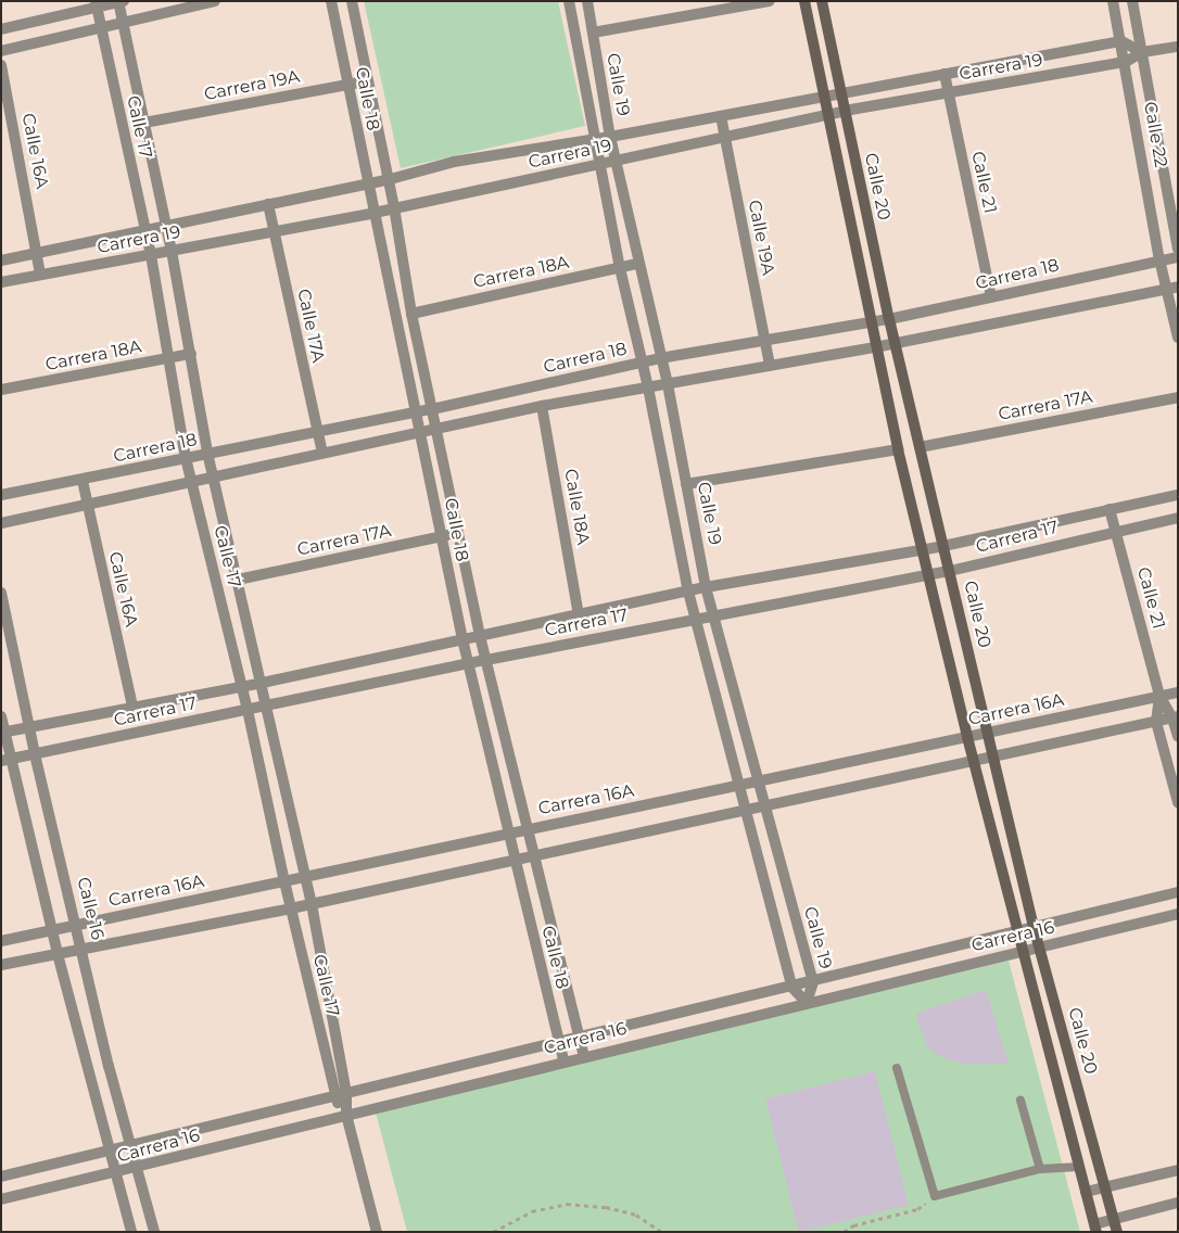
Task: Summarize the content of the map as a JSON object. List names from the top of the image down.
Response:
{
  "streets": {
    "street": [
      "Carrera 19",
      "Calle 19",
      "Carrera 19A",
      "Calle 18",
      "Calle 17",
      "Calle 22",
      "Calle 16A",
      "Calle 21",
      "Calle 20",
      "Calle 19A",
      "Carrera 18A",
      "Carrera 18",
      "Calle 17A",
      "Carrera 17A",
      "Calle 18A",
      "Carrera 17",
      "Carrera 16A",
      "Calle 16",
      "Carrera 16"
    ]
  },
  "crossings": [
    ["Carrera 19", "Calle 19"],
    ["Carrera 19", "Calle 18"],
    ["Carrera 19", "Calle 17"],
    ["Carrera 19", "Calle 22"],
    ["Carrera 19", "Calle 16A"],
    ["Carrera 19", "Calle 21"],
    ["Carrera 19", "Calle 20"],
    ["Carrera 19", "Calle 19A"],
    ["Carrera 19", "Calle 17A"],
    ["Calle 19", "Carrera 18A"],
    ["Calle 19", "Carrera 18"],
    ["Calle 19", "Carrera 17"],
    ["Calle 19", "Carrera 16A"],
    ["Calle 19", "Carrera 16"],
    ["Carrera 19A", "Calle 18"],
    ["Carrera 19A", "Calle 17"],
    ["Calle 18", "Carrera 18A"],
    ["Calle 18", "Carrera 18"],
    ["Calle 18", "Carrera 17A"],
    ["Calle 18", "Carrera 17"],
    ["Calle 18", "Carrera 16A"],
    ["Calle 18", "Carrera 16"],
    ["Calle 17", "Carrera 18A"],
    ["Calle 17", "Carrera 18"],
    ["Calle 17", "Carrera 17A"],
    ["Calle 17", "Carrera 17"],
    ["Calle 17", "Carrera 16A"],
    ["Calle 17", "Carrera 16"],
    ["Calle 22", "Carrera 18"],
    ["Calle 16A", "Carrera 18"],
    ["Calle 16A", "Carrera 17"],
    ["Calle 21", "Carrera 18"],
    ["Calle 21", "Carrera 17"],
    ["Calle 21", "Carrera 16A"],
    ["Calle 20", "Carrera 18"],
    ["Calle 20", "Carrera 17A"],
    ["Calle 20", "Carrera 17"],
    ["Calle 20", "Carrera 16A"],
    ["Calle 20", "Carrera 16"],
    ["Calle 19A", "Carrera 18"],
    ["Carrera 18", "Calle 17A"],
    ["Calle 18A", "Carrera 17"],
    ["Carrera 17", "Calle 16"],
    ["Carrera 16A", "Calle 16"],
    ["Calle 16", "Carrera 16"]
  ]
}
